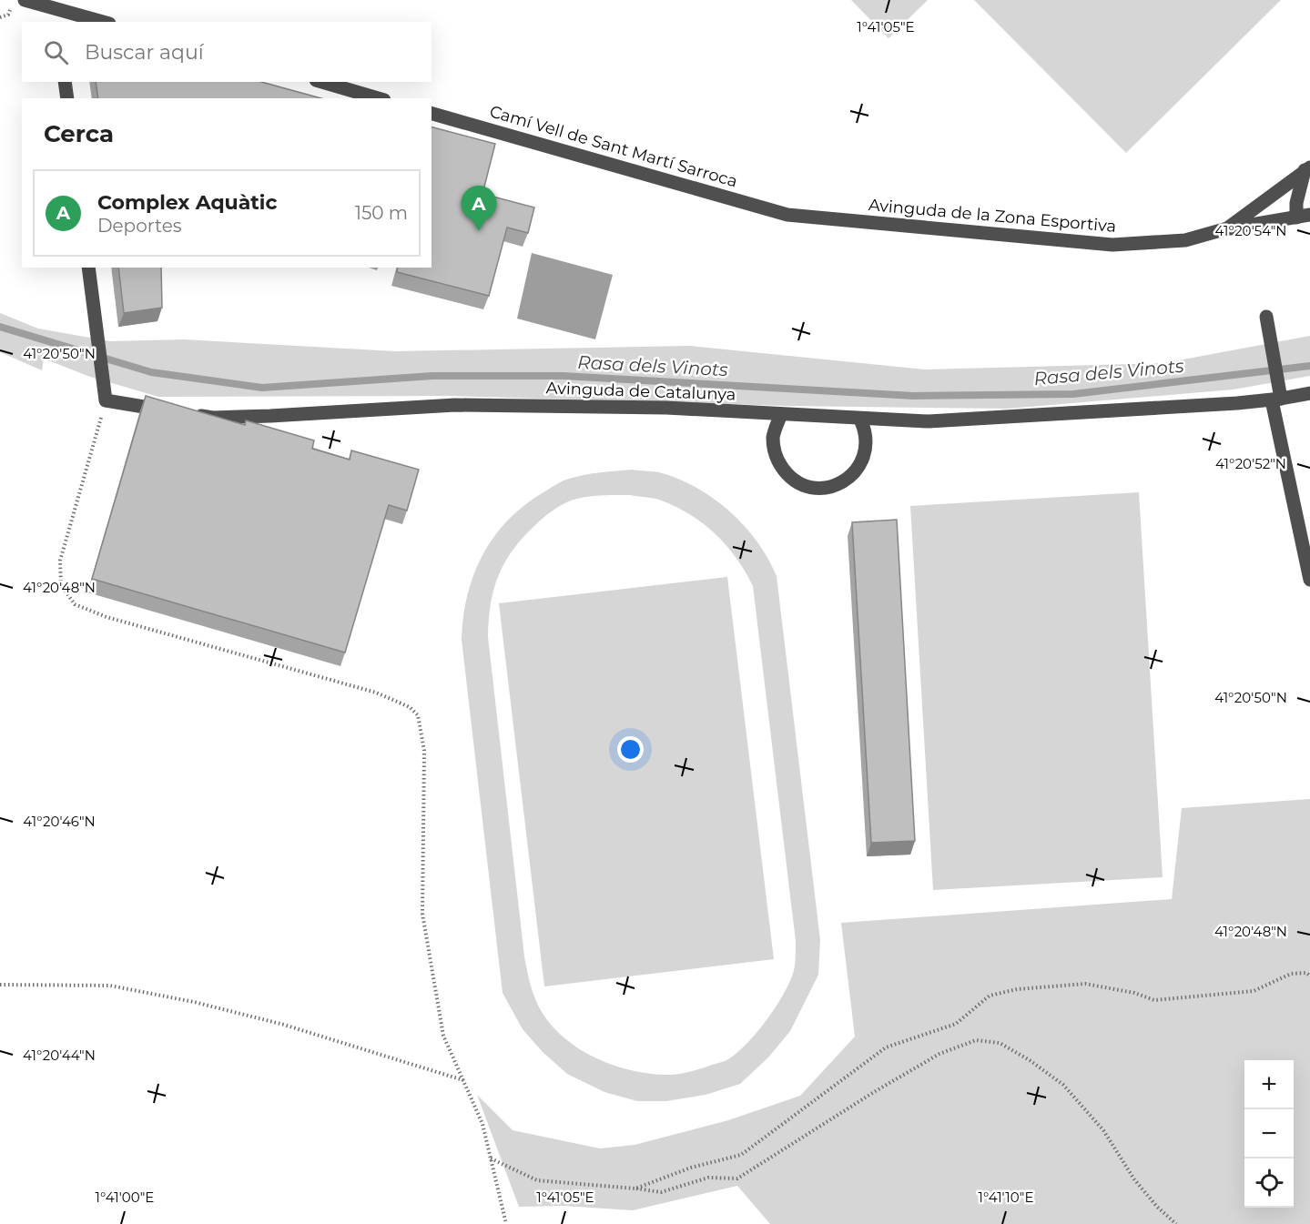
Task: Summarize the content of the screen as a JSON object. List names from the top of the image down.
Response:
{
  "streets": {
    "street": ["Camí Vell de Sant Martí Sarroca", "Avinguda de la Zona Esportiva", "Avinguda de Catalunya"]
  },
  "crossings": [
    ["Camí Vell de Sant Martí Sarroca", "Avinguda de la Zona Esportiva"]
  ],
  "water": ["Rasa dels Vinots"],
  "page": {
    "search": "Buscar aquí",
    "heading": "Cerca",
    "list": [
      {
        "mark": "A",
        "name": "Complex Aquàtic",
        "note": "Deportes",
        "value": "150 m"
      }
    ],
    "pins": "A",
    "map_buttons": ["+", "−"]
  },
  "coordinates": [
    "1°41'05\"E",
    "41°20'54\"N",
    "41°20'50\"N",
    "41°20'52\"N",
    "41°20'48\"N",
    "41°20'46\"N",
    "41°20'44\"N",
    "1°41'00\"E",
    "1°41'10\"E"
  ]
}
